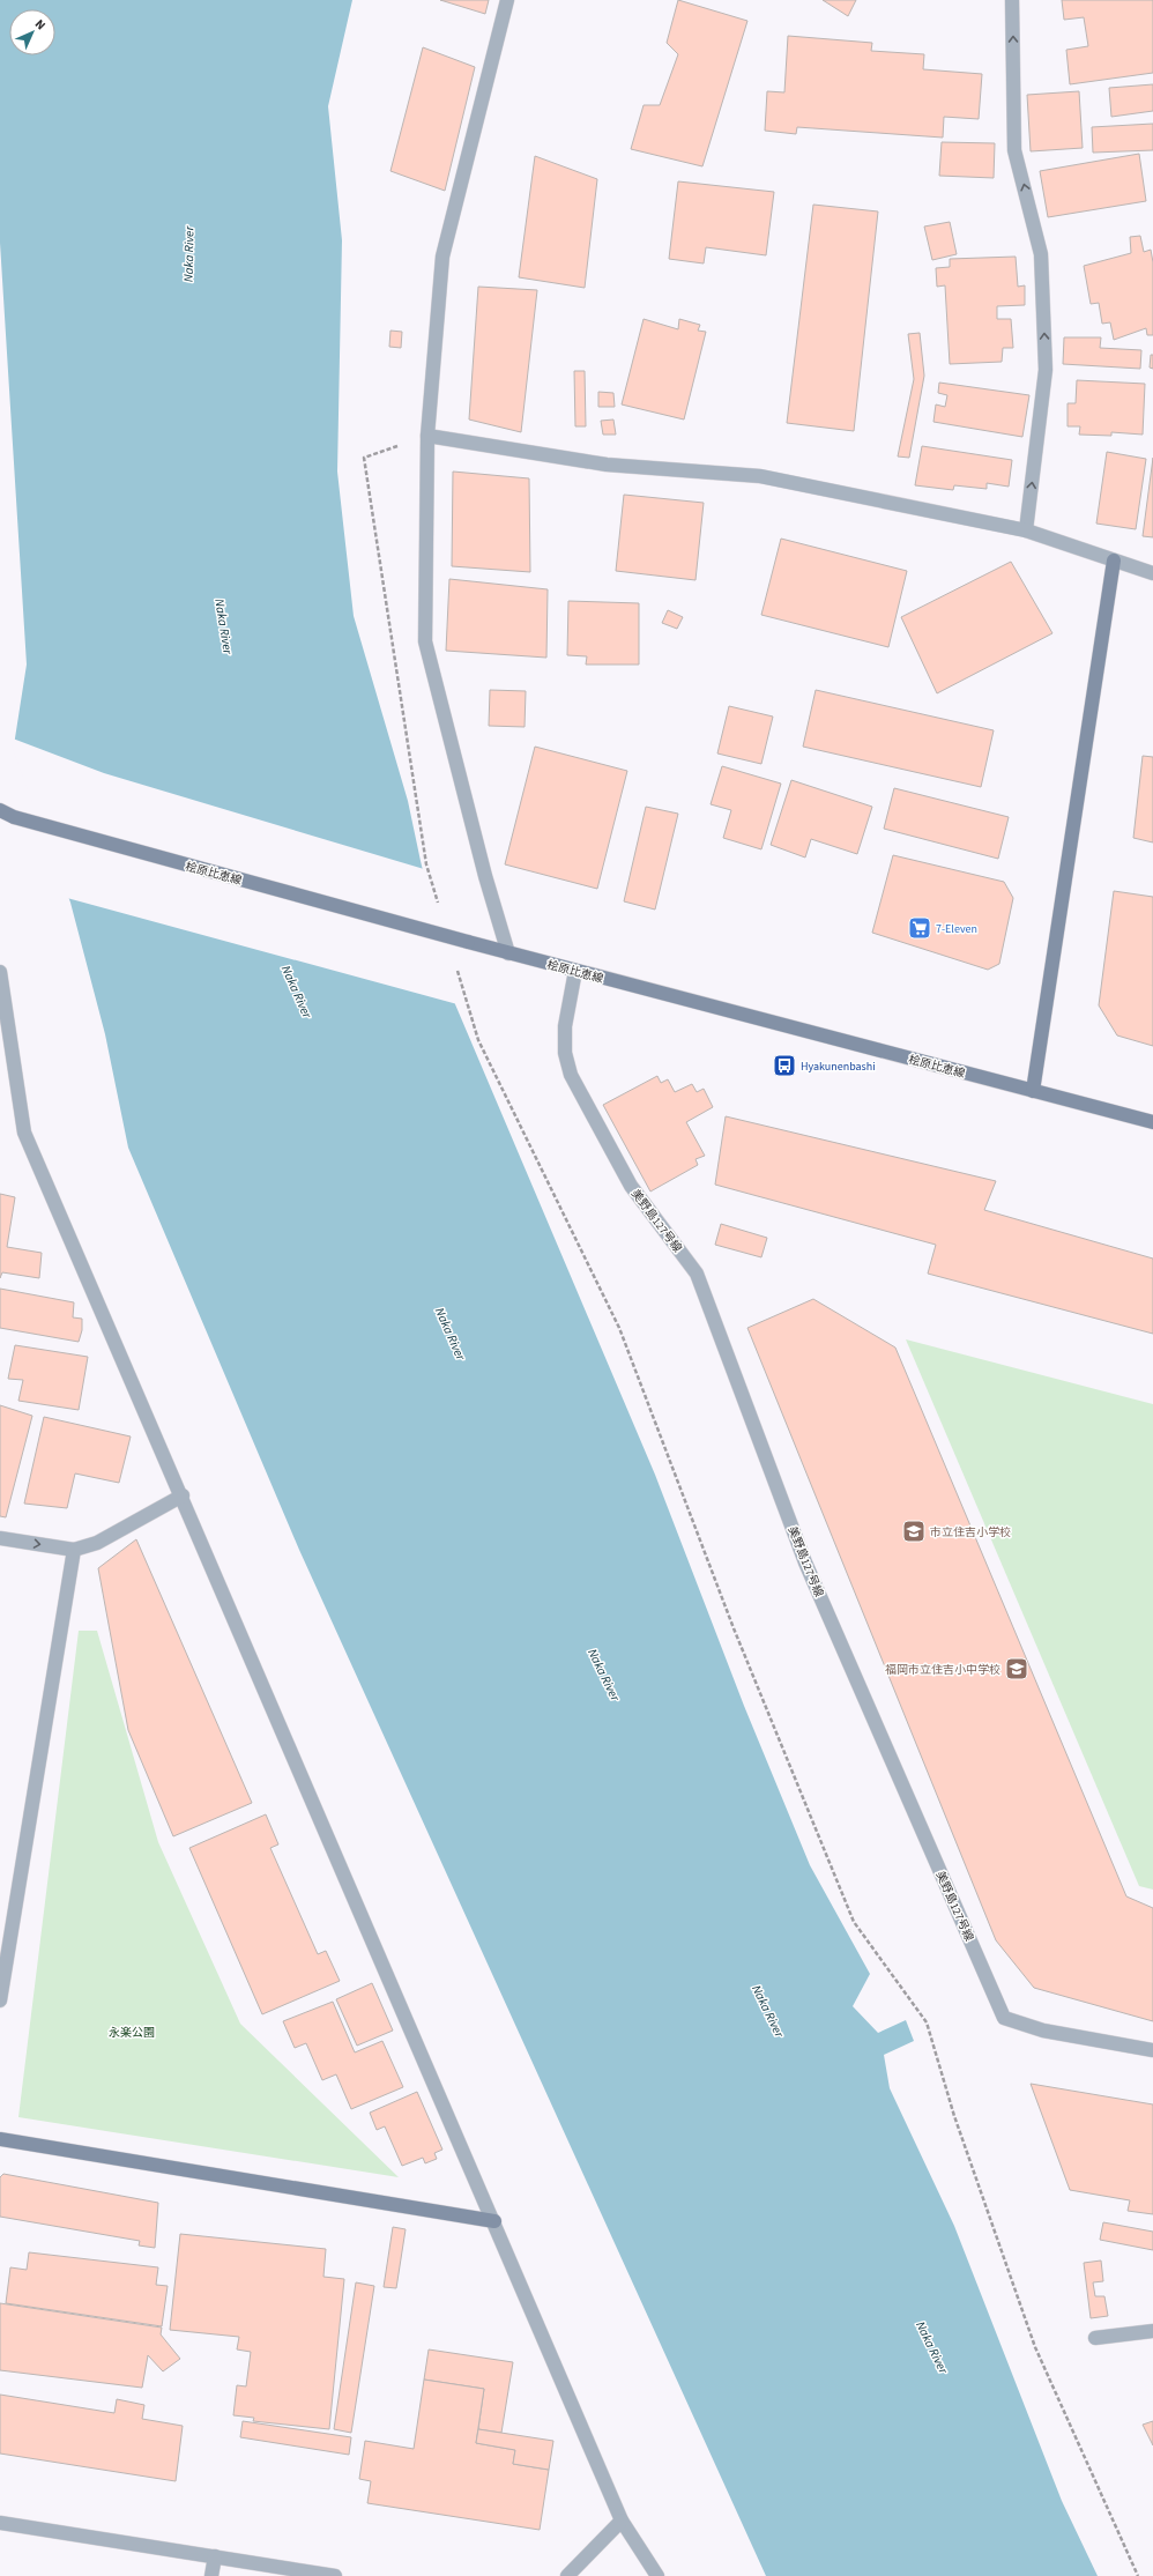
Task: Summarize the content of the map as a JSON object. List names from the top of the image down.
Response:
{
  "streets": {
    "main road": ["桧原比恵線"],
    "street": ["美野島127号線"]
  },
  "crossings": [
    ["桧原比恵線", "美野島127号線"]
  ],
  "water": ["Naka River"],
  "parks": ["永楽公園"],
  "places": {
    "supermarket": ["7-Eleven"],
    "bus stop": ["Hyakunenbashi"],
    "school or university": ["市立住吉小学校", "福岡市立住吉小中学校"]
  },
  "north": "top right"
}
